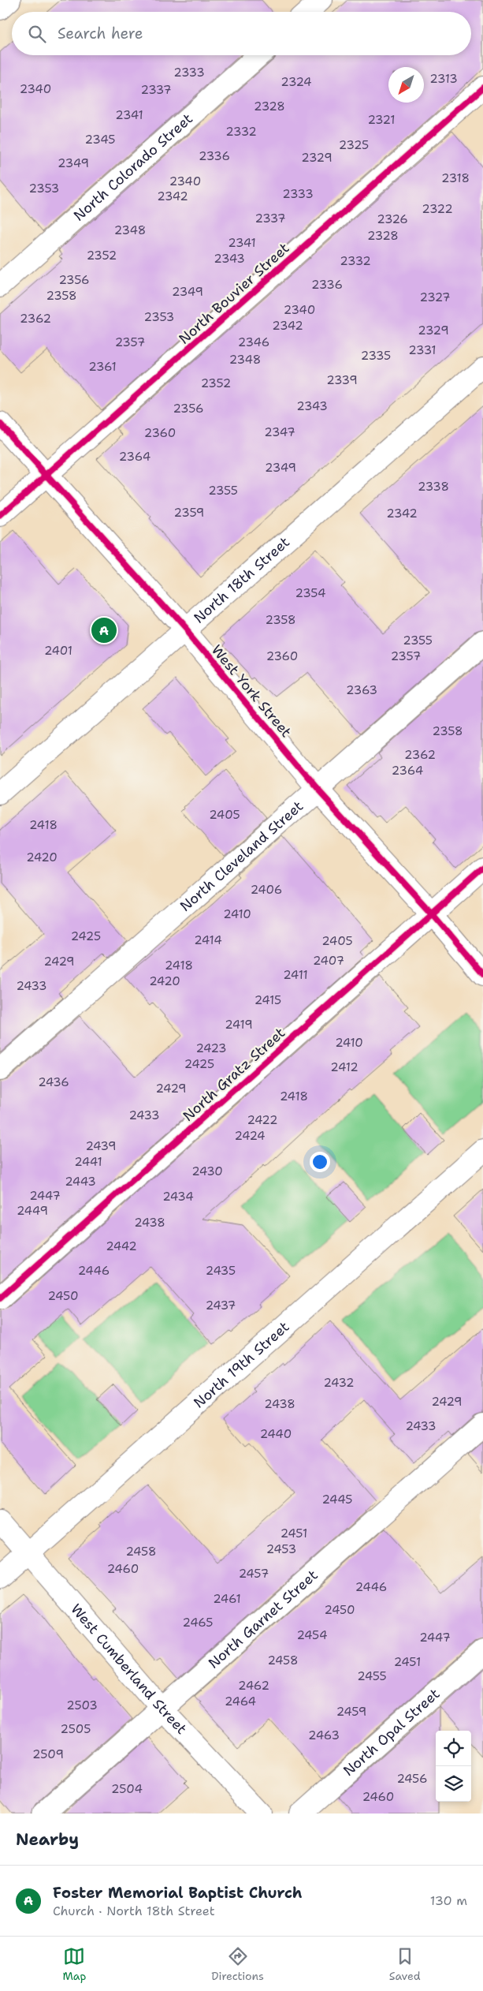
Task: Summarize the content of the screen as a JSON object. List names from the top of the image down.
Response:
{
  "streets": {
    "street": [
      "North Colorado Street",
      "North Bouvier Street",
      "North 18th Street",
      "West York Street",
      "North Cleveland Street",
      "North Gratz Street",
      "North 19th Street",
      "North Garnet Street",
      "West Cumberland Street",
      "North Opal Street"
    ]
  },
  "crossings": [
    ["North Bouvier Street", "West York Street"],
    ["North 18th Street", "West York Street"],
    ["West York Street", "North Cleveland Street"],
    ["West York Street", "North Gratz Street"],
    ["North 19th Street", "West Cumberland Street"],
    ["North Garnet Street", "West Cumberland Street"]
  ],
  "house_numbers": [
    "2333",
    "2313",
    "2324",
    "2340",
    "2337",
    "2328",
    "2341",
    "2321",
    "2332",
    "2345",
    "2325",
    "2336",
    "2329",
    "2349",
    "2318",
    "2340",
    "2353",
    "2333",
    "2342",
    "2322",
    "2337",
    "2326",
    "2348",
    "2328",
    "2341",
    "2352",
    "2343",
    "2332",
    "2356",
    "2336",
    "2349",
    "2358",
    "2327",
    "2340",
    "2353",
    "2362",
    "2342",
    "2329",
    "2357",
    "2346",
    "2331",
    "2335",
    "2348",
    "2361",
    "2339",
    "2352",
    "2343",
    "2356",
    "2347",
    "2360",
    "2364",
    "2349",
    "2338",
    "2355",
    "2359",
    "2342",
    "2354",
    "2358",
    "2355",
    "2401",
    "2360",
    "2357",
    "2363",
    "2358",
    "2362",
    "2364",
    "2405",
    "2418",
    "2420",
    "2406",
    "2410",
    "2425",
    "2414",
    "2405",
    "2407",
    "2429",
    "2418",
    "2411",
    "2420",
    "2433",
    "2415",
    "2419",
    "2410",
    "2423",
    "2425",
    "2412",
    "2436",
    "2429",
    "2418",
    "2433",
    "2422",
    "2424",
    "2439",
    "2441",
    "2430",
    "2443",
    "2447",
    "2434",
    "2449",
    "2438",
    "2442",
    "2446",
    "2435",
    "2450",
    "2437",
    "2432",
    "2429",
    "2438",
    "2433",
    "2440",
    "2445",
    "2451",
    "2453",
    "2458",
    "2460",
    "2457",
    "2446",
    "2461",
    "2450",
    "2465",
    "2454",
    "2447",
    "2458",
    "2451",
    "2455",
    "2462",
    "2464",
    "2503",
    "2459",
    "2505",
    "2463",
    "2509",
    "2456",
    "2504",
    "2460"
  ],
  "north": "bottom left",
  "page": {
    "search": "Search here",
    "pins": "A",
    "heading": "Nearby",
    "list": [
      {
        "mark": "A",
        "name": "Foster Memorial Baptist Church",
        "note": "Church · North 18th Street",
        "value": "130 m"
      }
    ],
    "nav": ["Map", "Directions", "Saved"]
  }
}
